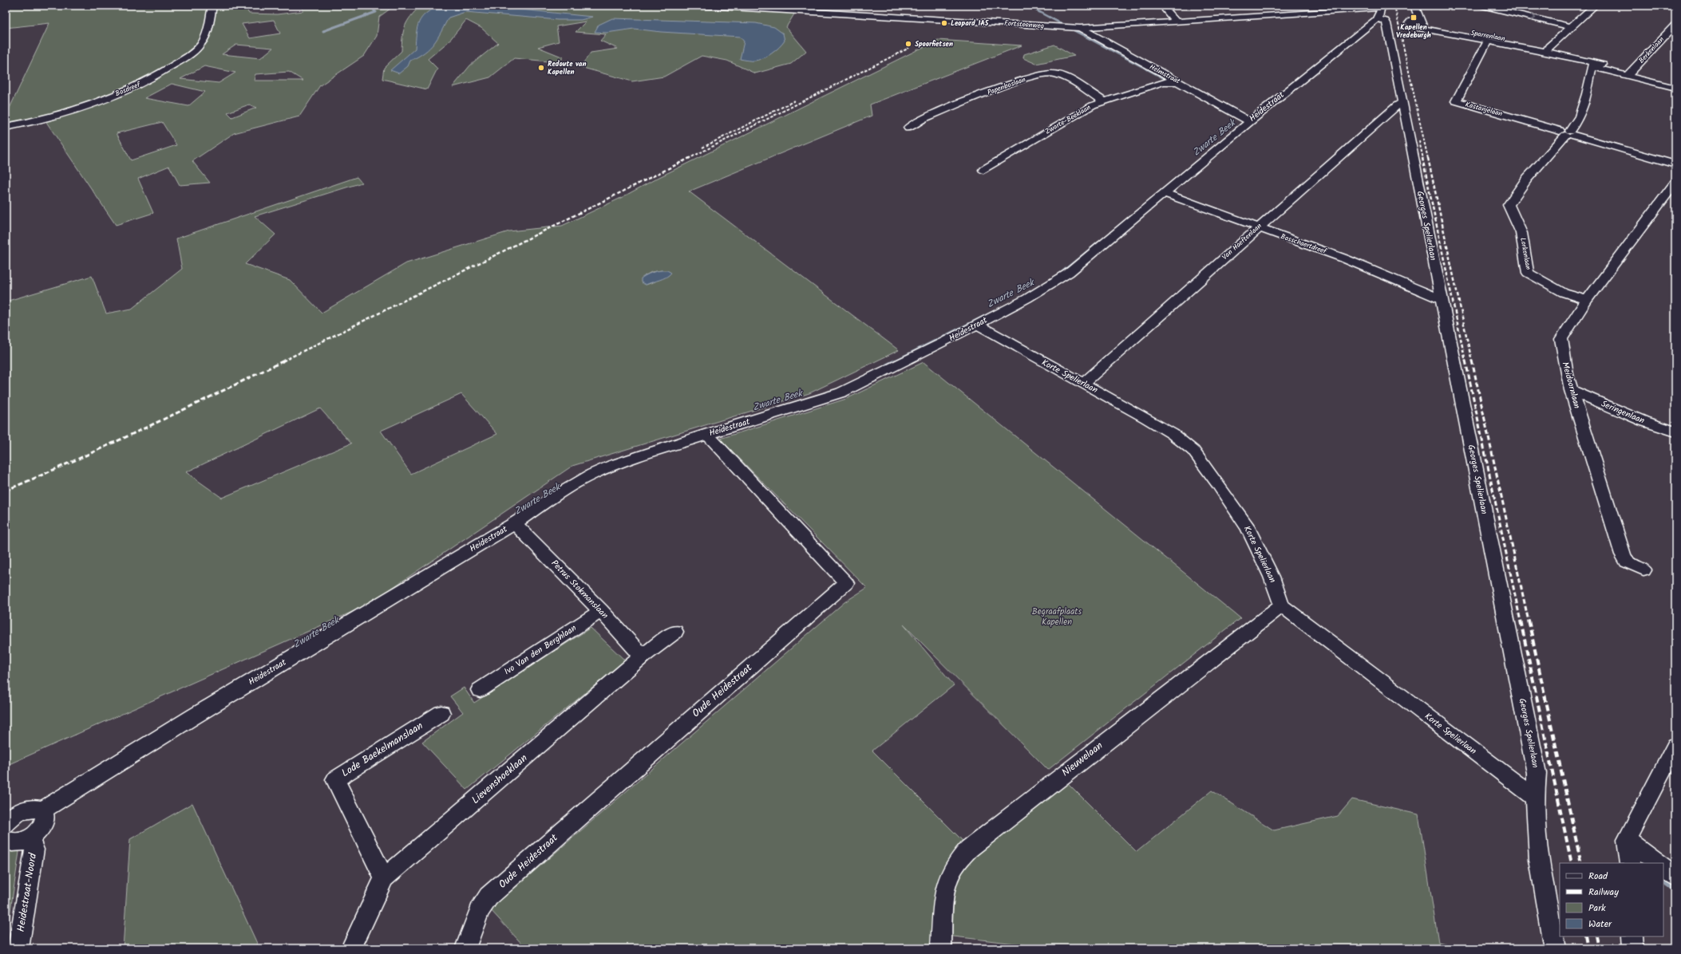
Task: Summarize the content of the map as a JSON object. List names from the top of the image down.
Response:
{
  "streets": {
    "street": [
      "Fortsteenweg",
      "Sparrenlaan",
      "Berkenlaan",
      "Helmstraat",
      "Papenboslaan",
      "Bosdreef",
      "Heidestraat",
      "Kastanjelaan",
      "Zwarte-Beeklaan",
      "Georges Spelierlaan",
      "Van Haeftenlaan",
      "Bosschaertdreef",
      "Lorkenlaan",
      "Korte Spelierlaan",
      "Meidoornlaan",
      "Seringenlaan",
      "Petrus Stokmanslaan",
      "Ivo Van den Berghlaan",
      "Oude Heidestraat",
      "Lode Baekelmanslaan",
      "Nieuwelaan",
      "Lievenshoeklaan",
      "Heidestraat-Noord"
    ]
  },
  "crossings": [
    ["Fortsteenweg", "Helmstraat"],
    ["Sparrenlaan", "Berkenlaan"],
    ["Sparrenlaan", "Kastanjelaan"],
    ["Sparrenlaan", "Lorkenlaan"],
    ["Helmstraat", "Heidestraat"],
    ["Helmstraat", "Zwarte-Beeklaan"],
    ["Papenboslaan", "Zwarte-Beeklaan"],
    ["Heidestraat", "Georges Spelierlaan"],
    ["Heidestraat", "Bosschaertdreef"],
    ["Heidestraat", "Korte Spelierlaan"],
    ["Heidestraat", "Petrus Stokmanslaan"],
    ["Heidestraat", "Oude Heidestraat"],
    ["Kastanjelaan", "Lorkenlaan"],
    ["Georges Spelierlaan", "Van Haeftenlaan"],
    ["Georges Spelierlaan", "Bosschaertdreef"],
    ["Georges Spelierlaan", "Korte Spelierlaan"],
    ["Van Haeftenlaan", "Bosschaertdreef"],
    ["Van Haeftenlaan", "Korte Spelierlaan"],
    ["Lorkenlaan", "Meidoornlaan"],
    ["Korte Spelierlaan", "Nieuwelaan"],
    ["Meidoornlaan", "Seringenlaan"],
    ["Petrus Stokmanslaan", "Ivo Van den Berghlaan"],
    ["Petrus Stokmanslaan", "Lievenshoeklaan"],
    ["Lode Baekelmanslaan", "Lievenshoeklaan"]
  ],
  "water": ["Zwarte Beek"],
  "parks": ["Begraafplaats Kapellen"],
  "places": {
    "transit": ["Kapellen Vredeburgh"],
    "other": ["Leopard 1A5", "Spoorfietsen", "Redoute van Kapellen"]
  },
  "legend": [
    "Road",
    "Railway",
    "Park",
    "Water"
  ]
}
